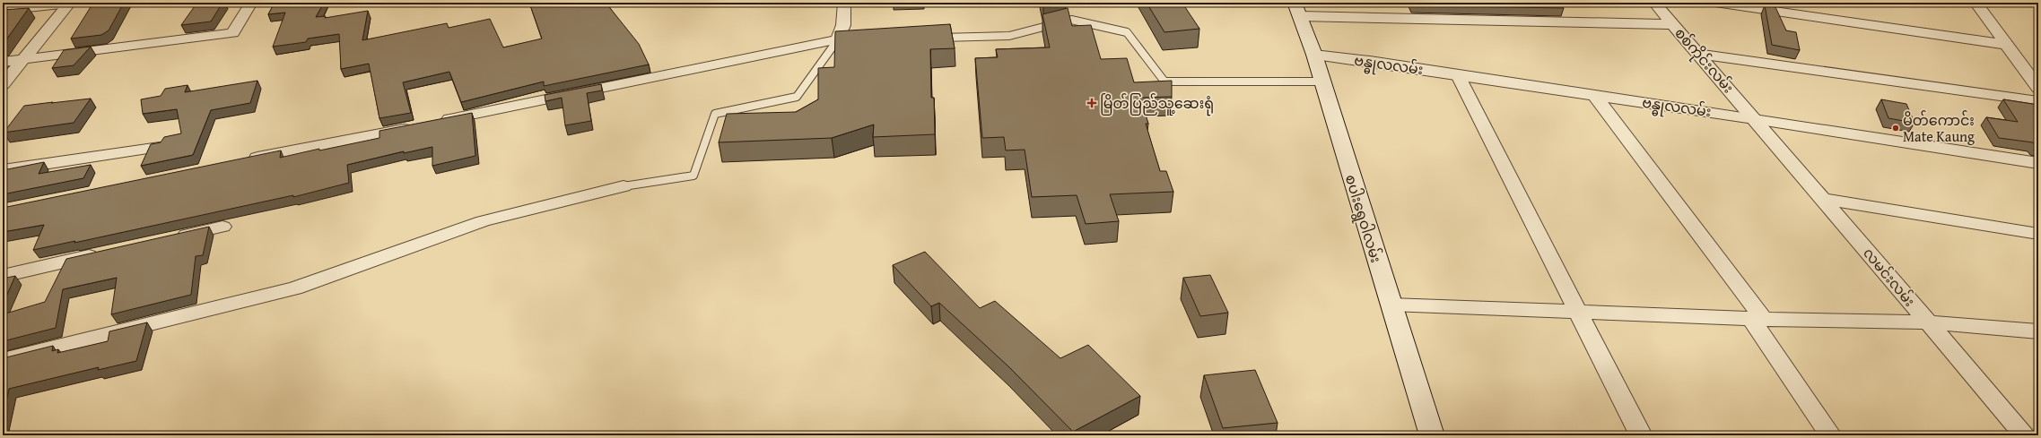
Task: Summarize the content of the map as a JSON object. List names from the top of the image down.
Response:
{
  "streets": {
    "street": [
      "စစ်ကိုင်းလမ်း",
      "ဗန္ဓုလလမ်း",
      "စပါးရွေဝါလမ်း",
      "လမင်းလမ်း"
    ]
  },
  "crossings": [
    ["စစ်ကိုင်းလမ်း", "ဗန္ဓုလလမ်း"],
    ["စစ်ကိုင်းလမ်း", "လမင်းလမ်း"],
    ["ဗန္ဓုလလမ်း", "စပါးရွေဝါလမ်း"],
    ["ဗန္ဓုလလမ်း", "လမင်းလမ်း"]
  ],
  "places": {
    "health": ["မြိတ်ပြည်သူ့ဆေးရုံ"],
    "other": ["မိတ်ကောင်း Mate Kaung"]
  }
}
